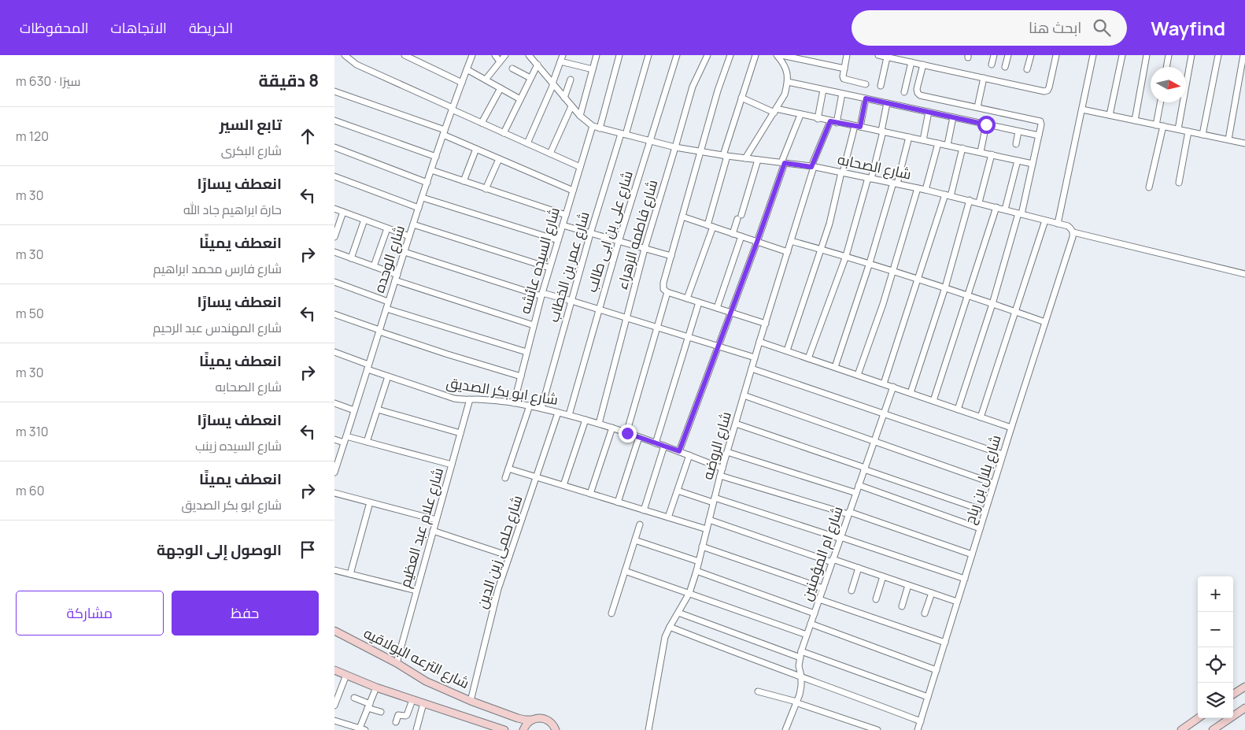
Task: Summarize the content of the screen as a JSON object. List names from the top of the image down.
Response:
{
  "streets": {
    "street": [
      "شارع الصحابه",
      "شارع على بن ابى طالب",
      "شارع فاطمه الزهراء",
      "شارع الوحده",
      "شارع السيده عائشه",
      "شارع عمر بن الخطاب",
      "شارع ابو بكر الصديق",
      "شارع الروضه",
      "شارع بلال بن رباح",
      "شارع علام عبد العظيم",
      "شارع حلمى زين الدين",
      "شارع ام المؤمنين",
      "شارع الترعه البولاقيه"
    ]
  },
  "crossings": [
    ["شارع الصحابه", "شارع على بن ابى طالب"],
    ["شارع الصحابه", "شارع فاطمه الزهراء"],
    ["شارع الصحابه", "شارع السيده عائشه"],
    ["شارع الصحابه", "شارع عمر بن الخطاب"],
    ["شارع الصحابه", "شارع الروضه"],
    ["شارع الصحابه", "شارع بلال بن رباح"],
    ["شارع على بن ابى طالب", "شارع ابو بكر الصديق"],
    ["شارع فاطمه الزهراء", "شارع ابو بكر الصديق"],
    ["شارع الوحده", "شارع ابو بكر الصديق"],
    ["شارع السيده عائشه", "شارع ابو بكر الصديق"],
    ["شارع عمر بن الخطاب", "شارع ابو بكر الصديق"],
    ["شارع ابو بكر الصديق", "شارع الروضه"],
    ["شارع ابو بكر الصديق", "شارع علام عبد العظيم"],
    ["شارع ابو بكر الصديق", "شارع حلمى زين الدين"],
    ["شارع علام عبد العظيم", "شارع الترعه البولاقيه"],
    ["شارع حلمى زين الدين", "شارع الترعه البولاقيه"]
  ],
  "north": "right",
  "page": {
    "header": "Wayfind",
    "search": "ابحث هنا",
    "nav": ["الخريطة", "الاتجاهات", "المحفوظات"],
    "heading": ["8 دقيقة", "سيرًا · 630 m"],
    "list": [
      ["تابع السير", "شارع البكرى", "120 m"],
      ["انعطف يسارًا", "حارة ابراهيم جاد الله", "30 m"],
      ["انعطف يمينًا", "شارع فارس محمد ابراهيم", "30 m"],
      ["انعطف يسارًا", "شارع المهندس عبد الرحيم", "50 m"],
      ["انعطف يمينًا", "شارع الصحابه", "30 m"],
      ["انعطف يسارًا", "شارع السيده زينب", "310 m"],
      ["انعطف يمينًا", "شارع ابو بكر الصديق", "60 m"],
      "الوصول إلى الوجهة"
    ],
    "map_buttons": ["+", "−"],
    "buttons": ["حفظ", "مشاركة"]
  }
}
